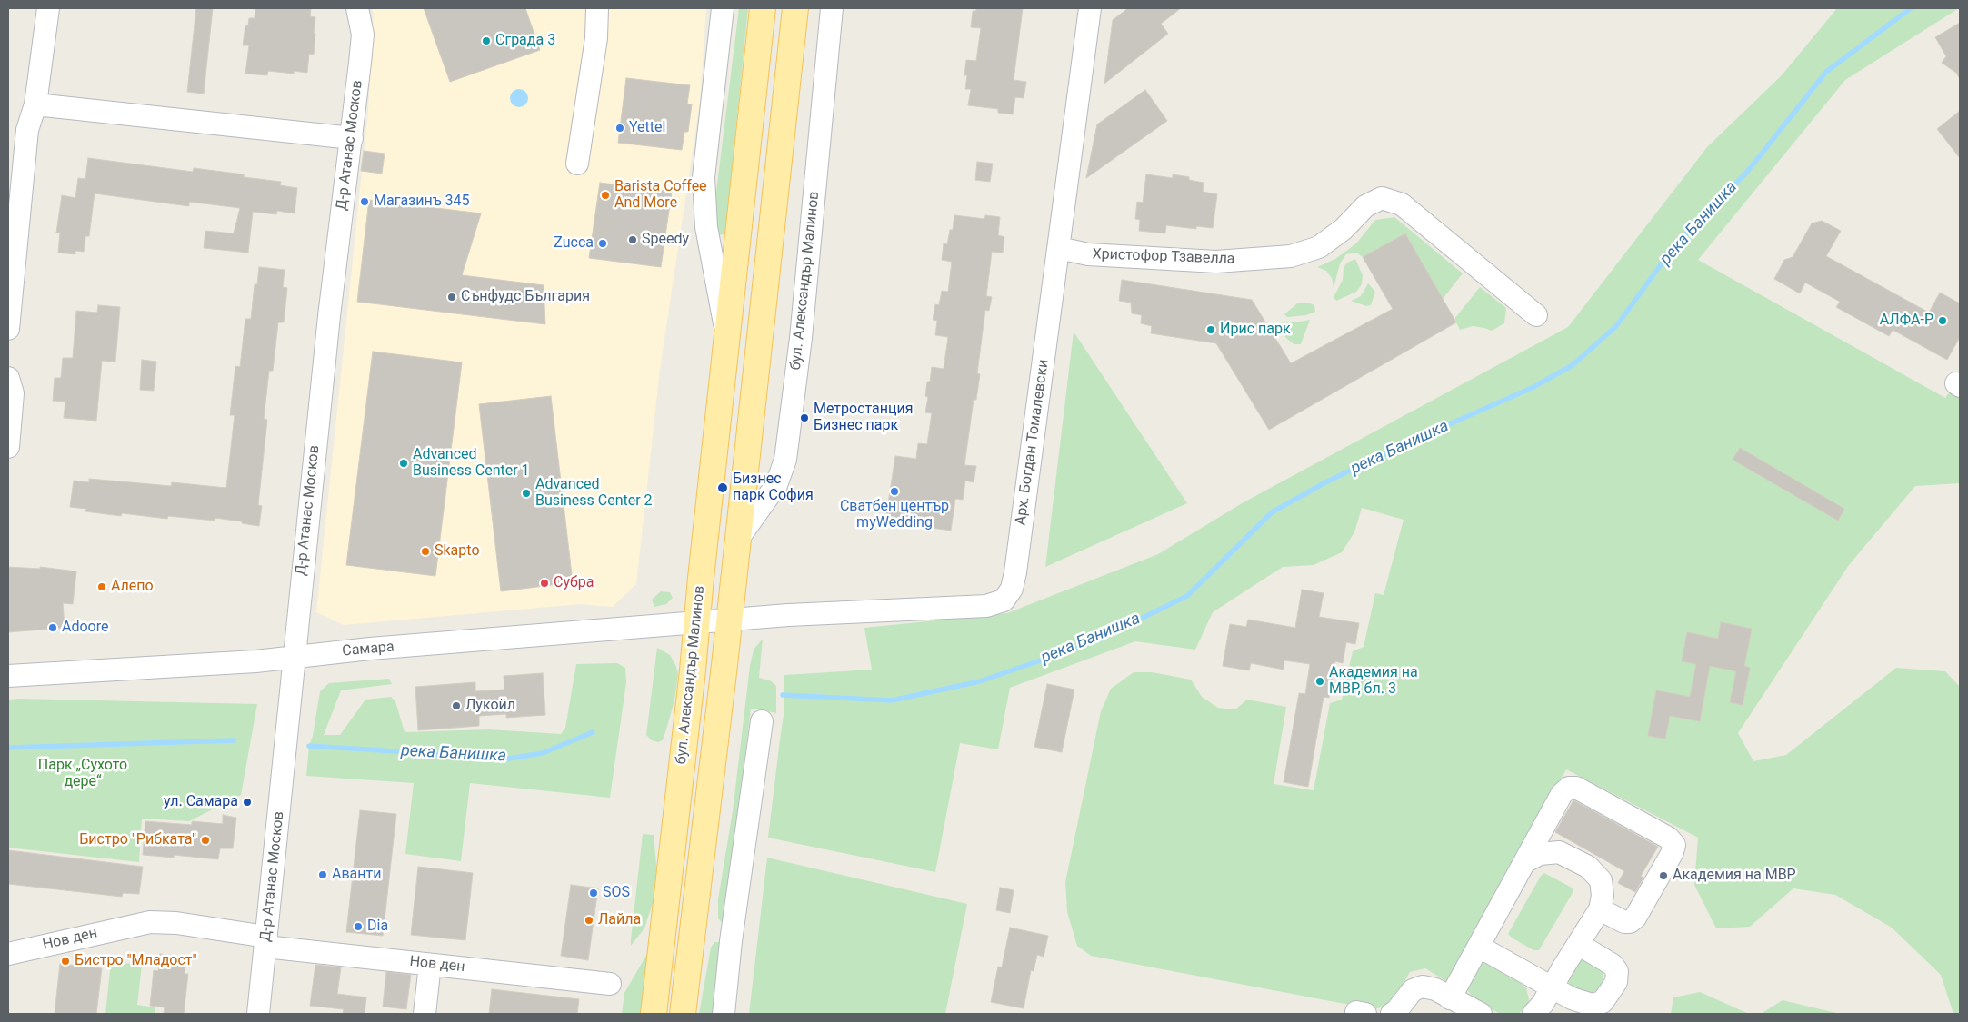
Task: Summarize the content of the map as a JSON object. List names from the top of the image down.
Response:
{
  "streets": {
    "main road": ["бул. Александър Малинов"],
    "street": [
      "Д-р Атанас Москов",
      "Христофор Тзавелла",
      "Арх. Богдан Томалевски",
      "Самара",
      "Нов ден"
    ]
  },
  "crossings": [
    ["Д-р Атанас Москов", "Самара"],
    ["Д-р Атанас Москов", "Нов ден"],
    ["Христофор Тзавелла", "Арх. Богдан Томалевски"],
    ["бул. Александър Малинов", "Арх. Богдан Томалевски"],
    ["бул. Александър Малинов", "Самара"],
    ["Арх. Богдан Томалевски", "Самара"]
  ],
  "water": ["река Банишка"],
  "parks": ["Парк „Сухото дере“"],
  "places": [
    "Сграда 3",
    "Yettel",
    "Barista Coffee And More",
    "Магазинъ 345",
    "Speedy",
    "Zucca",
    "Сънфудс България",
    "АЛФА-Р",
    "Ирис парк",
    "Метростанция Бизнес парк",
    "Advanced Business Center 1",
    "Бизнес парк София",
    "Сватбен център myWedding",
    "Advanced Business Center 2",
    "Skapto",
    "Субра",
    "Алепо",
    "Adoore",
    "Академия на МВР, бл. 3",
    "Лукойл",
    "ул. Самара",
    "Бистро \"Рибката\"",
    "Аванти",
    "Академия на МВР",
    "SOS",
    "Лайла",
    "Dia",
    "Бистро \"Младост\""
  ]
}
